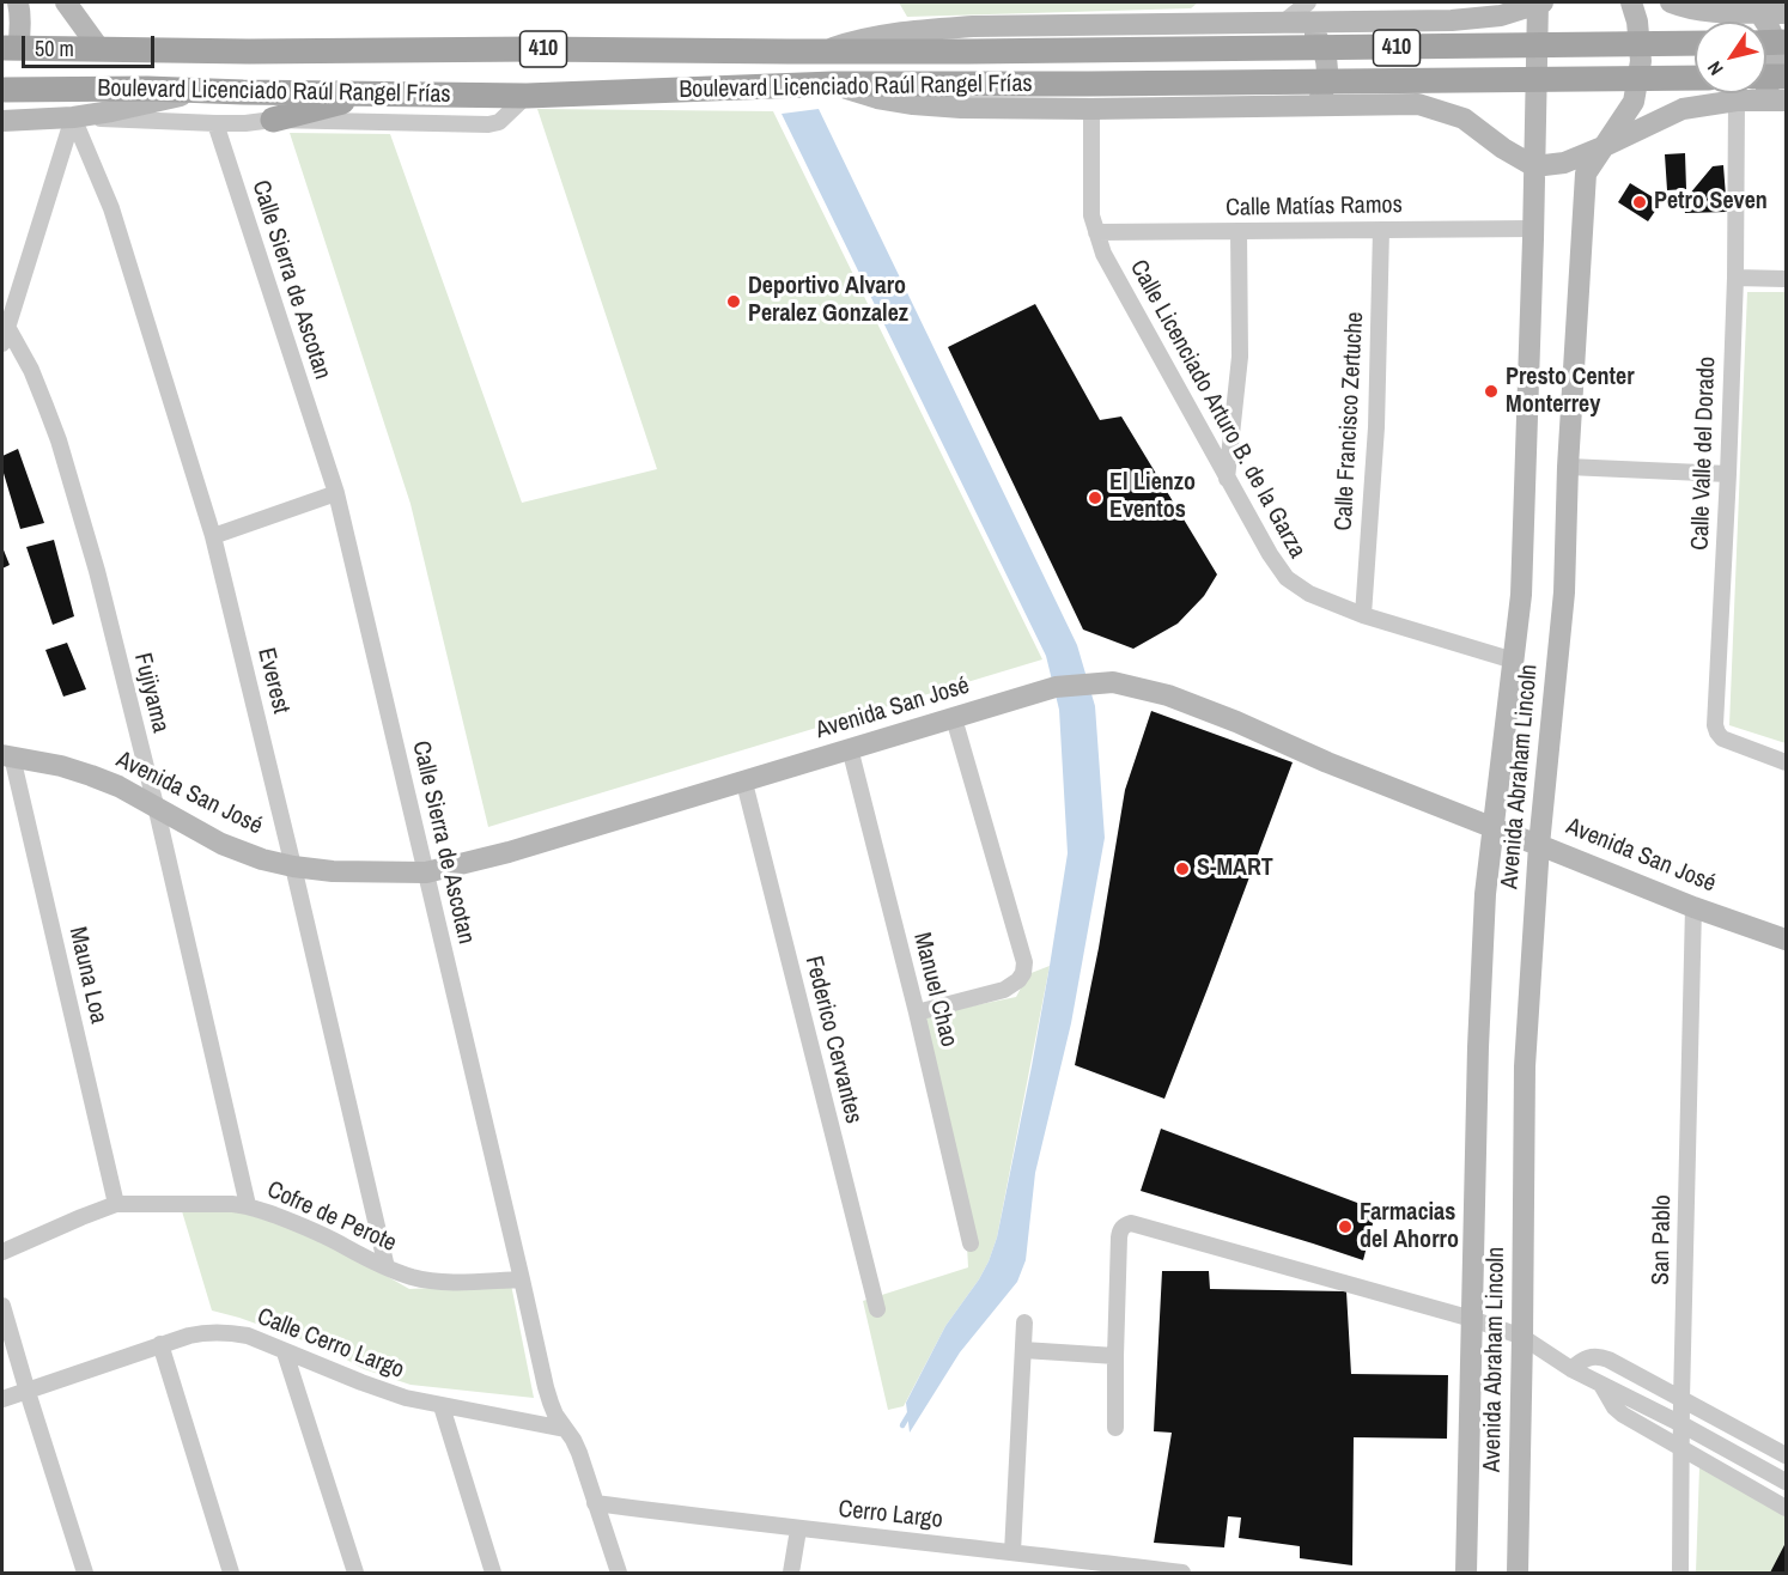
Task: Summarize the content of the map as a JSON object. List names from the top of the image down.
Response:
{
  "streets": {
    "main road": [
      "410",
      "Boulevard Licenciado Raúl Rangel Frías",
      "Avenida San José",
      "Avenida Abraham Lincoln"
    ],
    "street": [
      "Calle Matías Ramos",
      "Calle Sierra de Ascotan",
      "Calle Licenciado Arturo B. de la Garza",
      "Calle Francisco Zertuche",
      "Calle Valle del Dorado",
      "Everest",
      "Fujiyama",
      "Mauna Loa",
      "Manuel Chao",
      "Federico Cervantes",
      "Cofre de Perote",
      "San Pablo",
      "Calle Cerro Largo",
      "Cerro Largo"
    ]
  },
  "crossings": [
    ["Boulevard Licenciado Raúl Rangel Frías", "Calle Licenciado Arturo B. de la Garza"],
    ["Boulevard Licenciado Raúl Rangel Frías", "Everest"],
    ["Calle Matías Ramos", "Calle Licenciado Arturo B. de la Garza"],
    ["Calle Matías Ramos", "Calle Francisco Zertuche"],
    ["Calle Sierra de Ascotan", "Avenida San José"],
    ["Calle Sierra de Ascotan", "Cofre de Perote"],
    ["Calle Sierra de Ascotan", "Calle Cerro Largo"],
    ["Calle Sierra de Ascotan", "Cerro Largo"],
    ["Calle Licenciado Arturo B. de la Garza", "Calle Francisco Zertuche"],
    ["Everest", "Avenida San José"],
    ["Everest", "Cofre de Perote"],
    ["Fujiyama", "Avenida San José"],
    ["Fujiyama", "Cofre de Perote"],
    ["Avenida San José", "Avenida Abraham Lincoln"],
    ["Avenida San José", "Mauna Loa"],
    ["Avenida San José", "Manuel Chao"],
    ["Avenida San José", "Federico Cervantes"],
    ["Avenida San José", "San Pablo"],
    ["Mauna Loa", "Cofre de Perote"]
  ],
  "places": [
    "Petro Seven",
    "Deportivo Alvaro Peralez Gonzalez",
    "Presto Center Monterrey",
    "El Lienzo Eventos",
    "S-MART",
    "Farmacias del Ahorro"
  ],
  "scale_bar": "50 m",
  "north": "bottom left"
}
